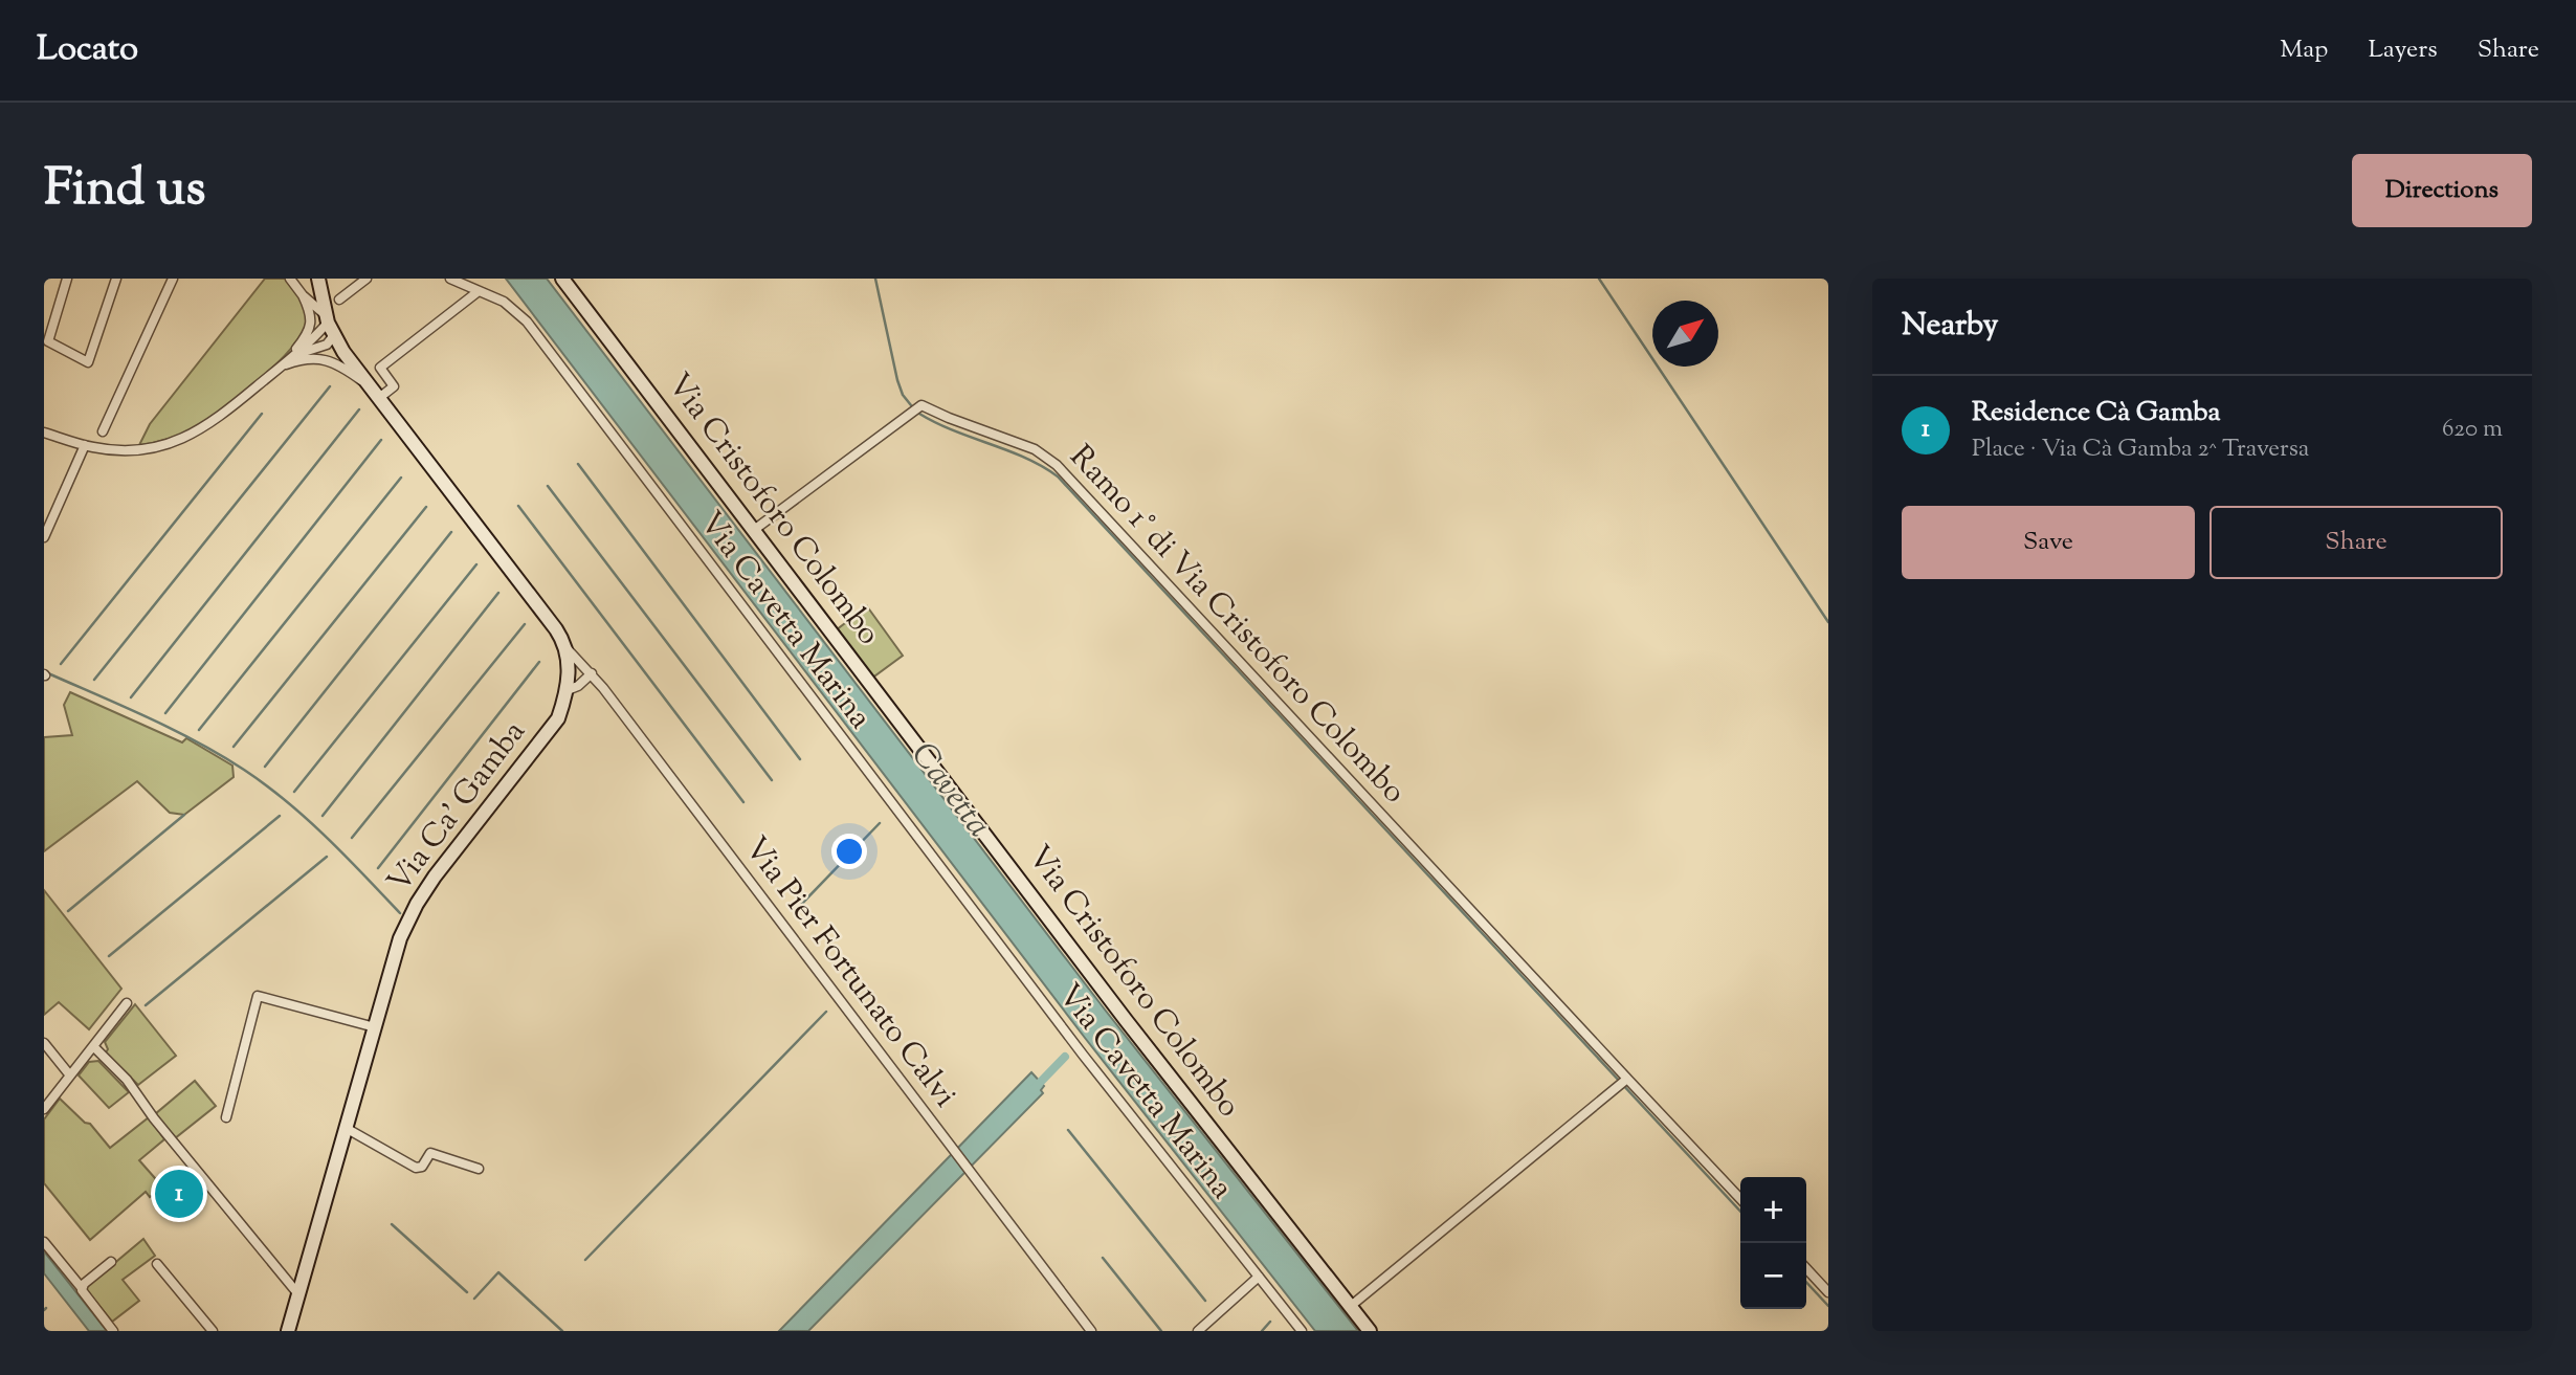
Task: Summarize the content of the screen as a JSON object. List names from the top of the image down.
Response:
{
  "streets": {
    "street": [
      "Via Cristoforo Colombo",
      "Via Cavetta Marina",
      "Ramo 1° di Via Cristoforo Colombo",
      "Via Ca' Gamba",
      "Via Pier Fortunato Calvi"
    ]
  },
  "crossings": [
    ["Via Cristoforo Colombo", "Ramo 1° di Via Cristoforo Colombo"],
    ["Via Ca' Gamba", "Via Pier Fortunato Calvi"]
  ],
  "water": ["Cavetta"],
  "north": "top right",
  "page": {
    "header": "Locato",
    "nav": ["Map", "Layers", "Share"],
    "title": "Find us",
    "buttons": [
      "Directions",
      ["Save", "Share"]
    ],
    "heading": "Nearby",
    "list": [
      {
        "mark": "1",
        "name": "Residence Cà Gamba",
        "note": "Place · Via Cà Gamba 2^ Traversa",
        "value": "620 m"
      }
    ],
    "pins": "1",
    "map_buttons": ["+", "−"]
  }
}
